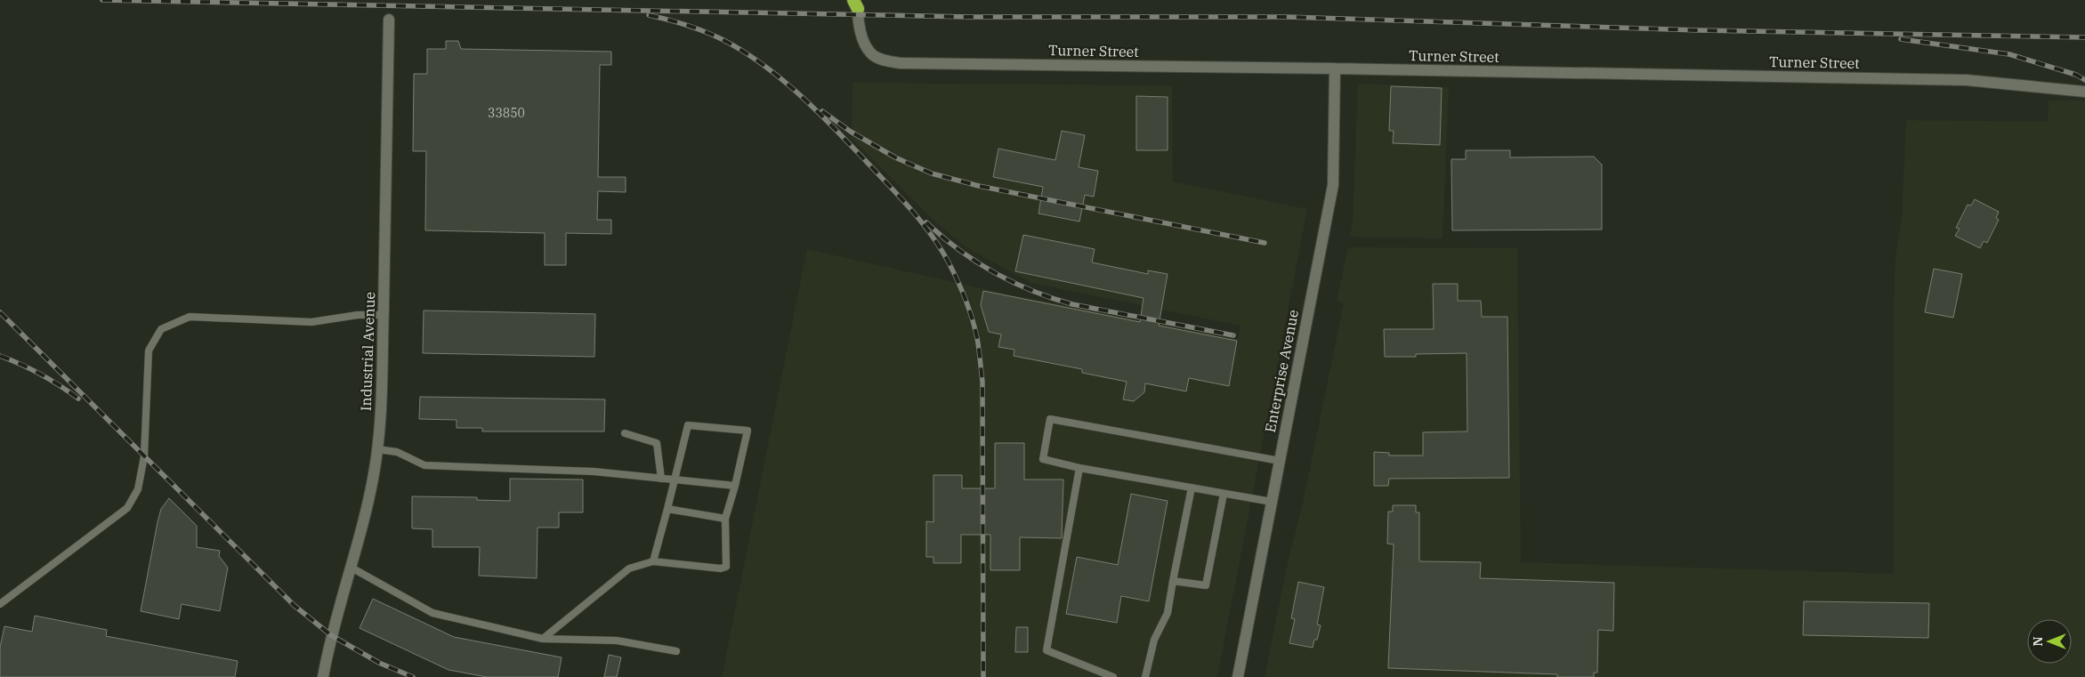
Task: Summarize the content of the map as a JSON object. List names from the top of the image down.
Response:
{
  "streets": {
    "street": ["Turner Street", "Industrial Avenue", "Enterprise Avenue"]
  },
  "crossings": [
    ["Turner Street", "Enterprise Avenue"]
  ],
  "house_numbers": ["33850"],
  "north": "left"
}
